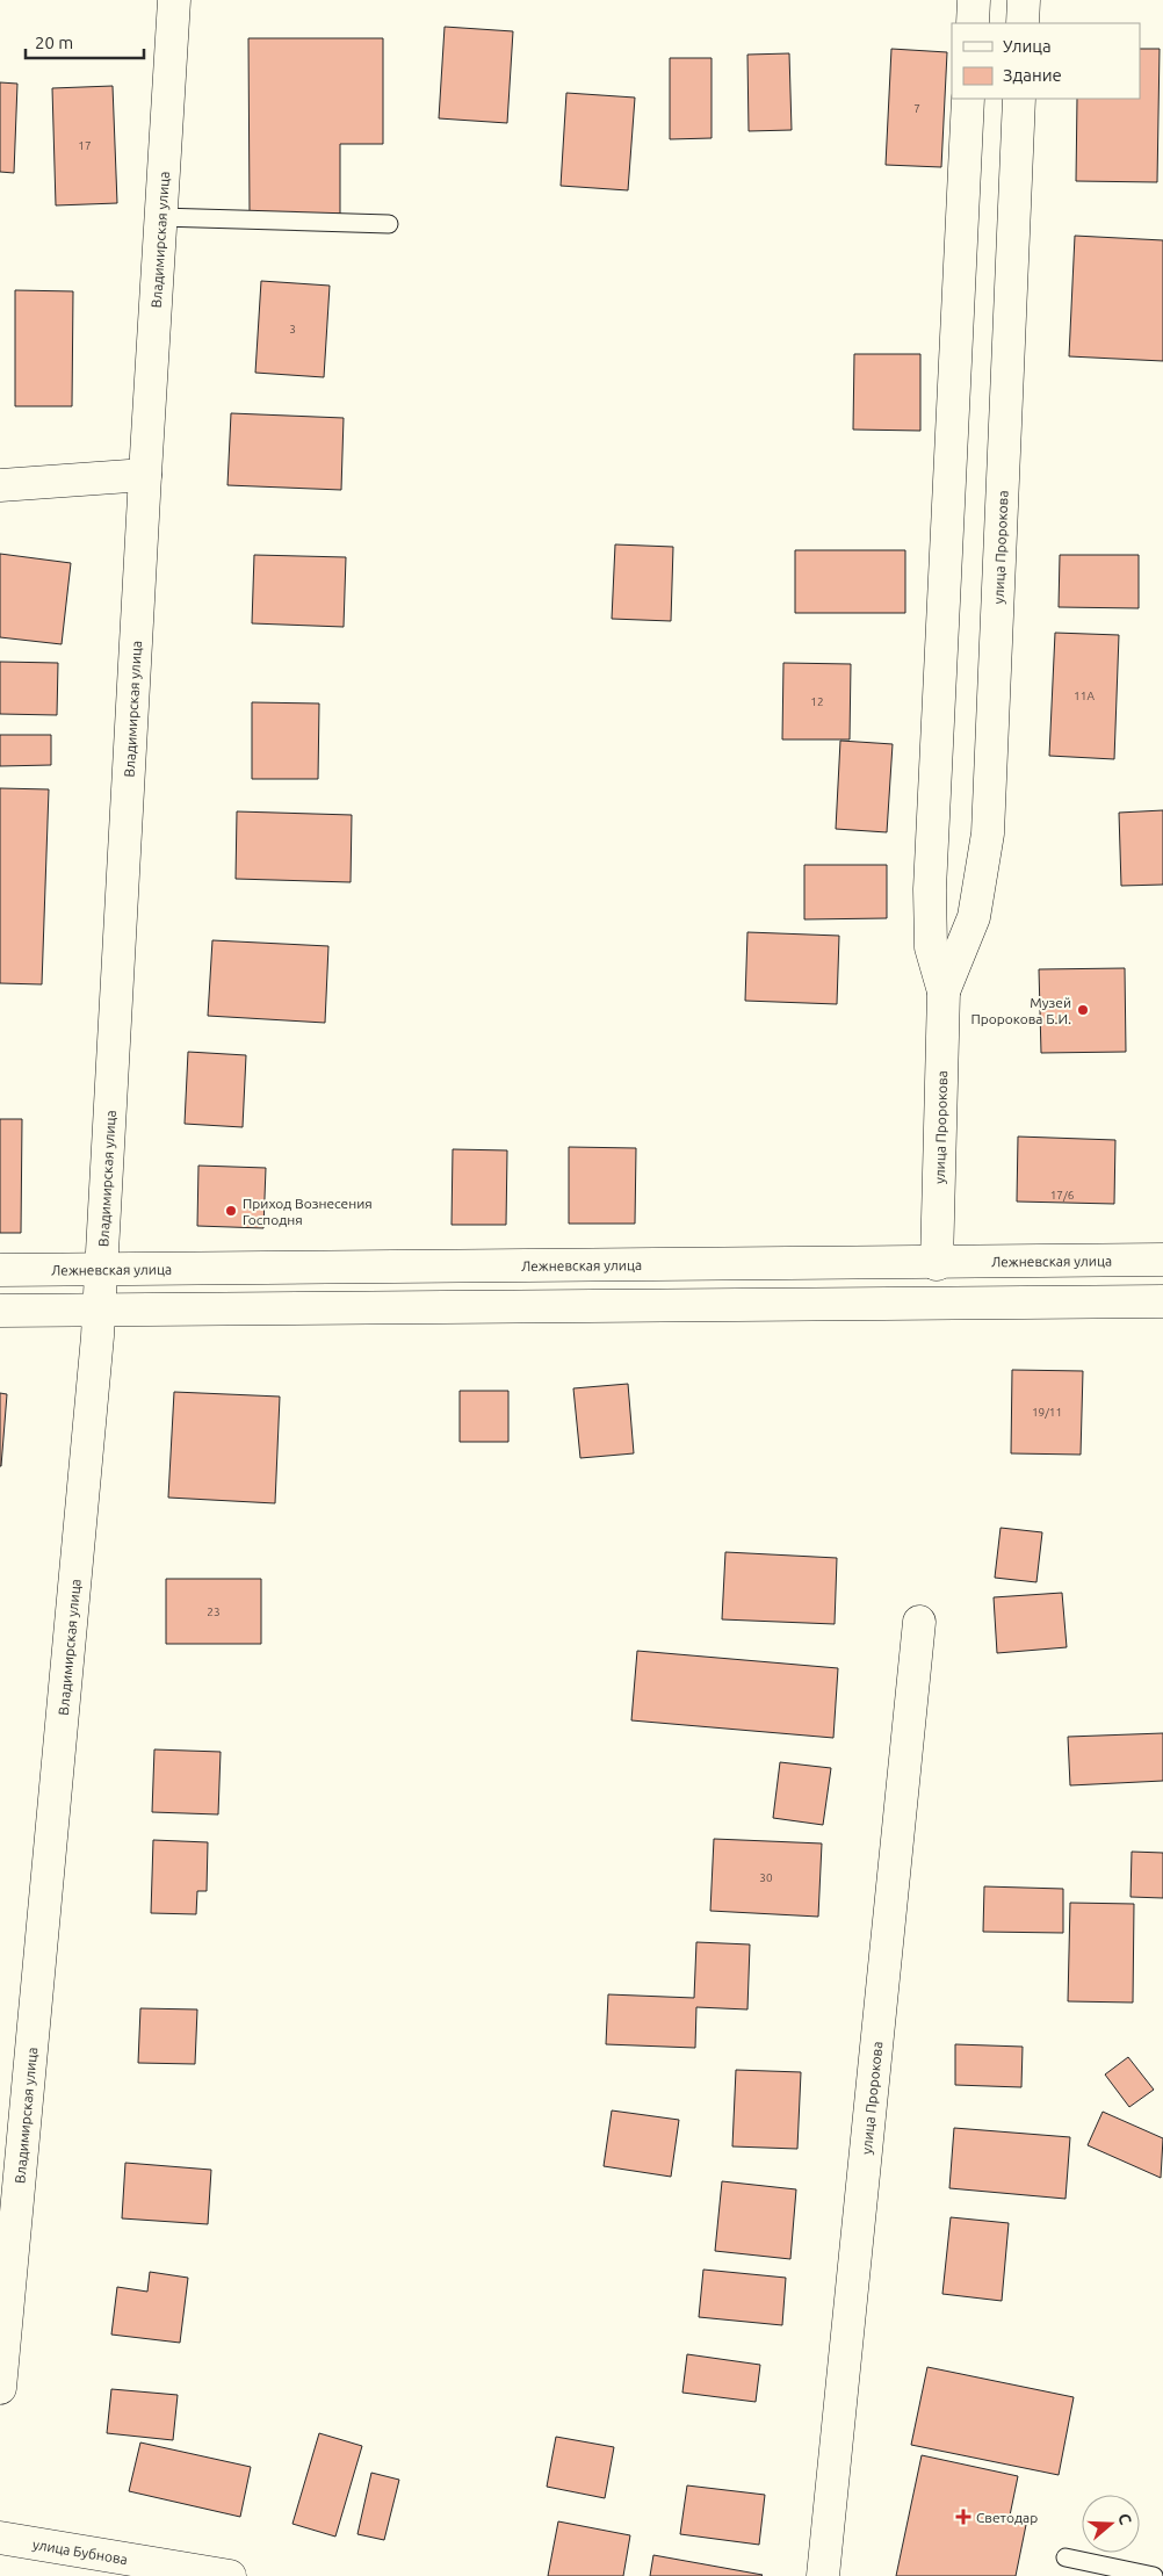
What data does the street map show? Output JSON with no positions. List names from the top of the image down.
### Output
{
  "streets": {
    "main road": [
      "Владимирская улица",
      "улица Пророкова",
      "Лежневская улица",
      "улица Бубнова"
    ]
  },
  "crossings": [
    ["Владимирская улица", "Лежневская улица"],
    ["улица Пророкова", "Лежневская улица"]
  ],
  "places": {
    "other": ["Музей Пророкова Б.И.", "Приход Вознесения Господня"],
    "health": ["Светодар"]
  },
  "house_numbers": [
    "7",
    "17",
    "3",
    "11А",
    "12",
    "17/6",
    "19/11",
    "23",
    "30"
  ],
  "legend": ["Улица", "Здание"],
  "scale_bar": "20 m",
  "north": "right"
}
